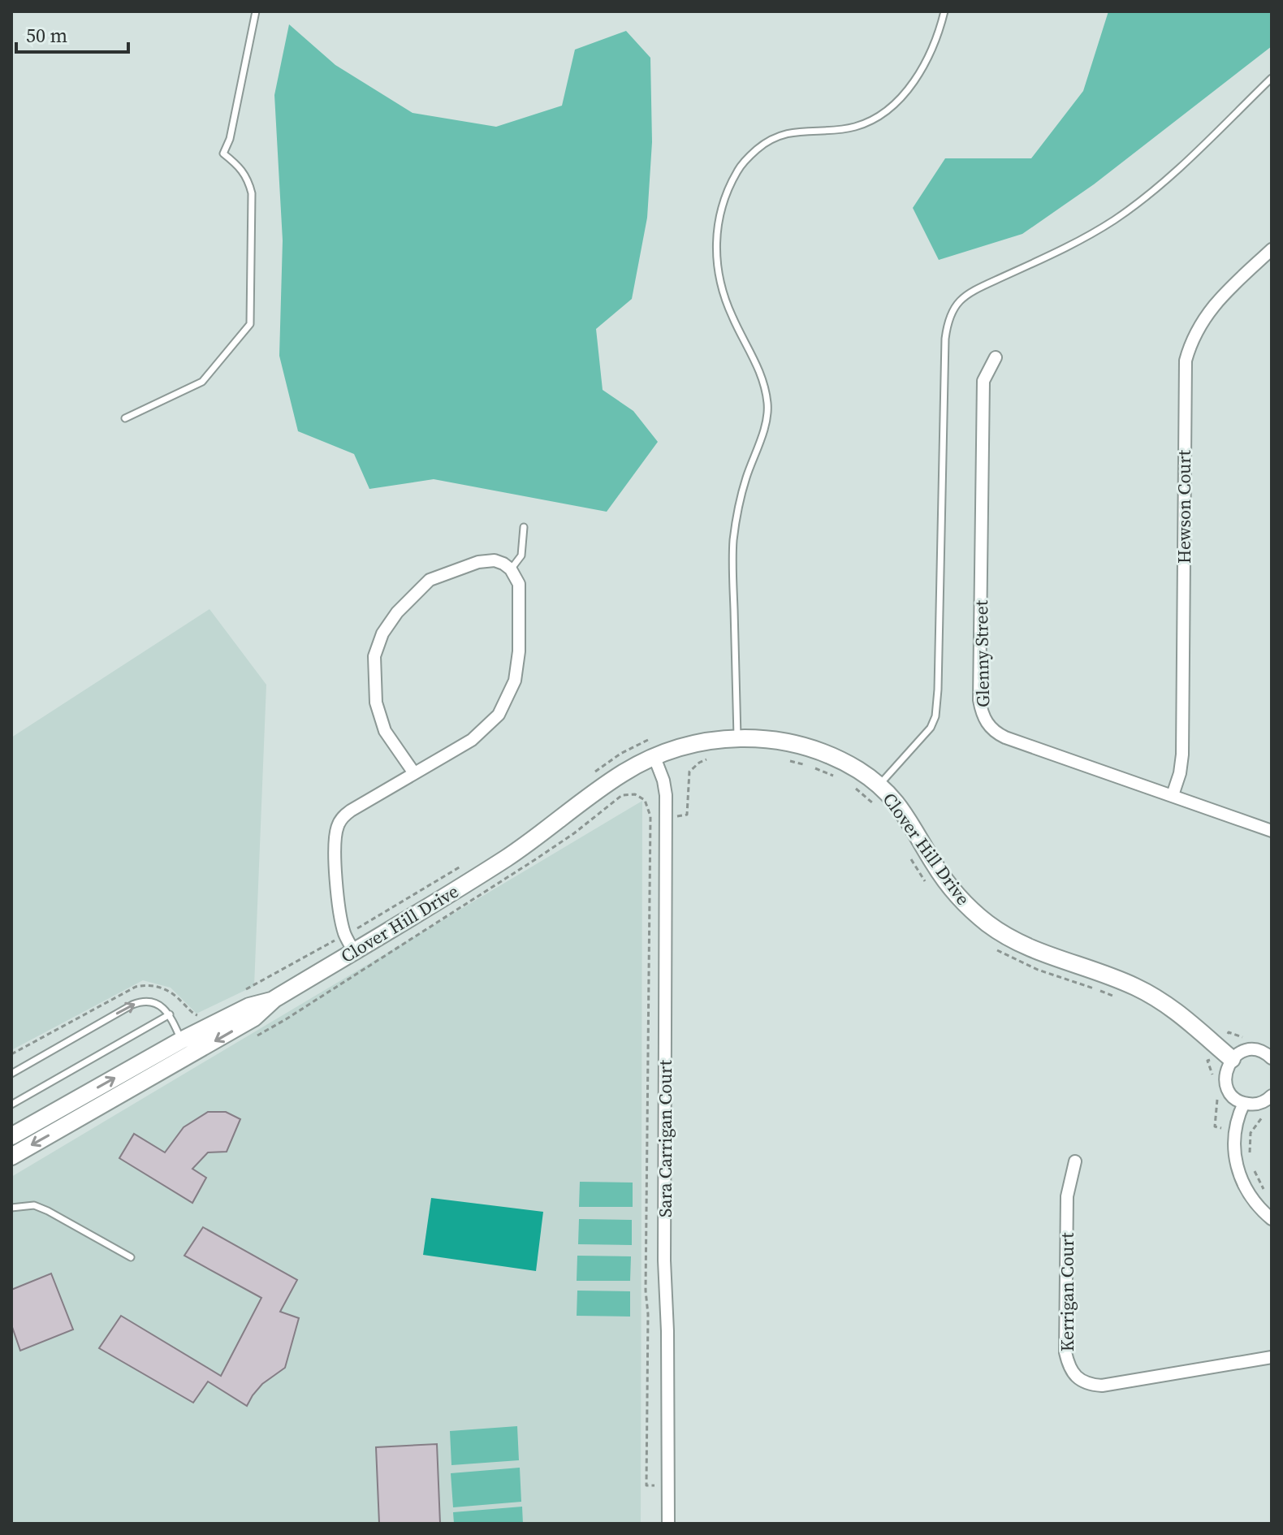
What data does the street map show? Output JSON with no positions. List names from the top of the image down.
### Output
{
  "streets": {
    "street": [
      "Hewson Court",
      "Glenny Street",
      "Clover Hill Drive",
      "Sara Carrigan Court",
      "Kerrigan Court"
    ]
  },
  "crossings": [
    ["Hewson Court", "Glenny Street"],
    ["Clover Hill Drive", "Sara Carrigan Court"]
  ],
  "scale_bar": "50 m"
}
